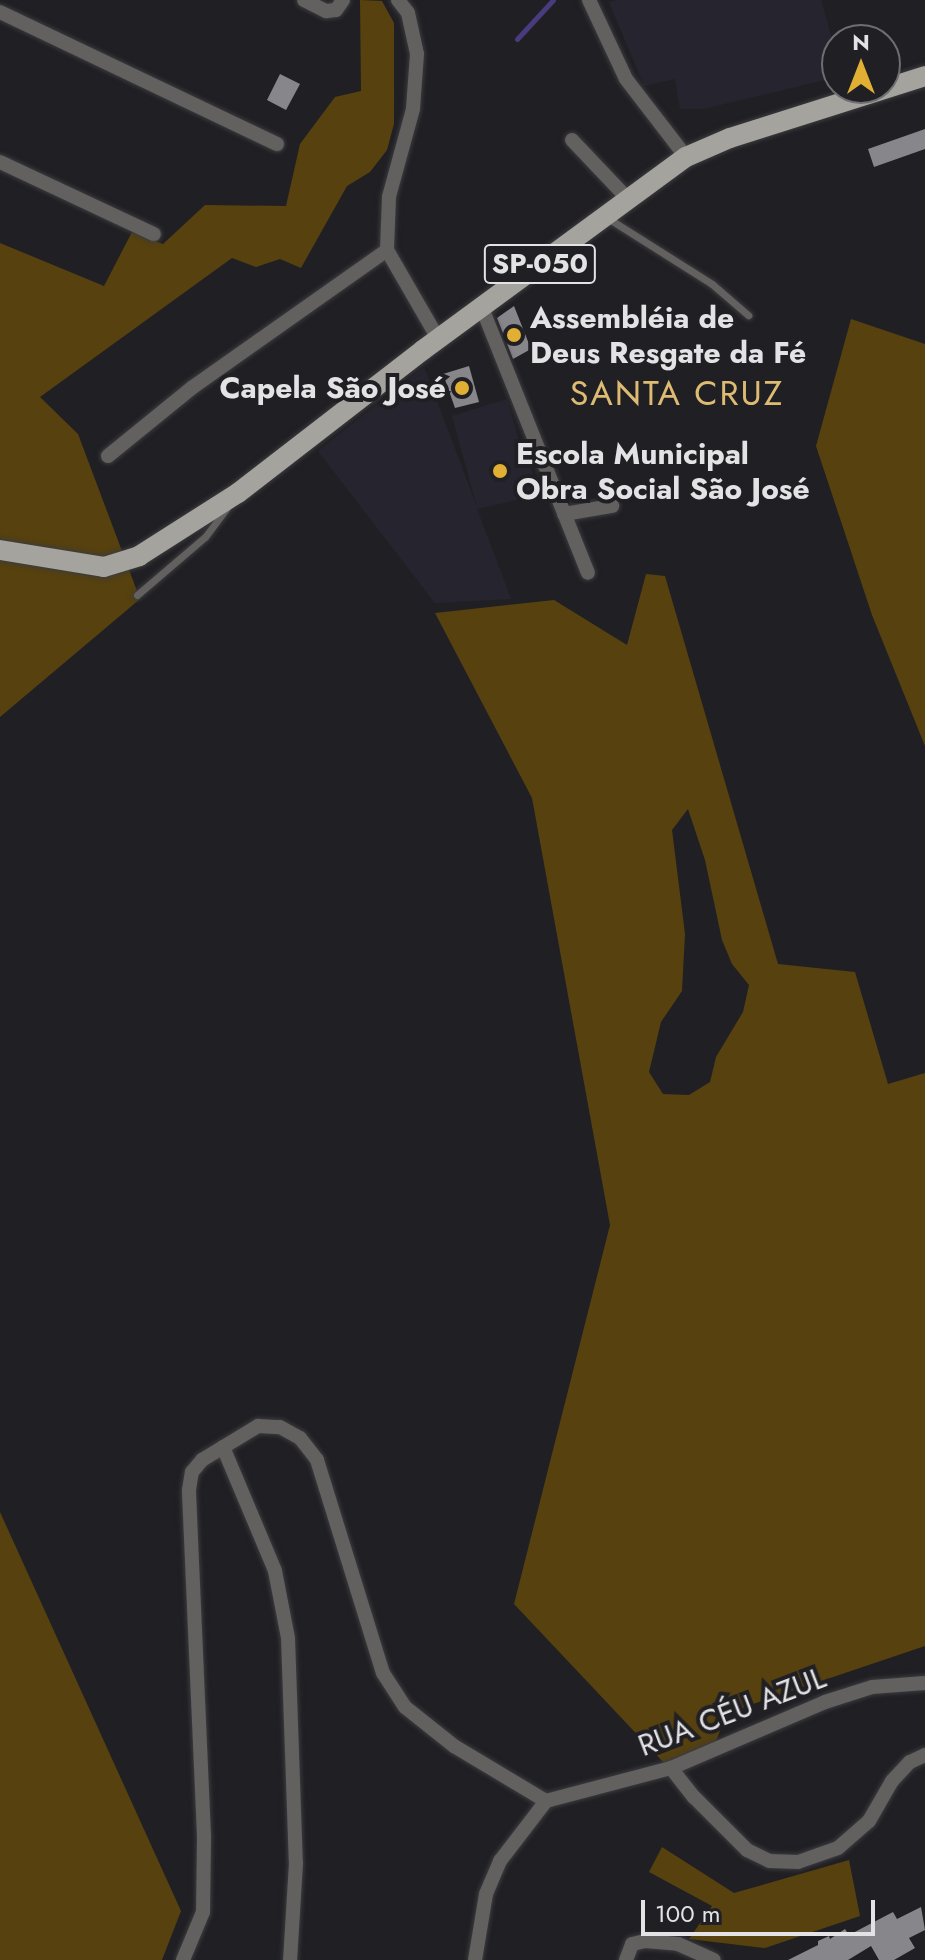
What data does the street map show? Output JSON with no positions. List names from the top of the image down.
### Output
{
  "streets": {
    "main road": ["SP-050"],
    "street": ["RUA CÉU AZUL"]
  },
  "districts": ["SANTA CRUZ"],
  "places": ["Assembléia de Deus Resgate da Fé", "Capela São José", "Escola Municipal Obra Social São José"],
  "scale_bar": "100 m",
  "north": "top"
}
